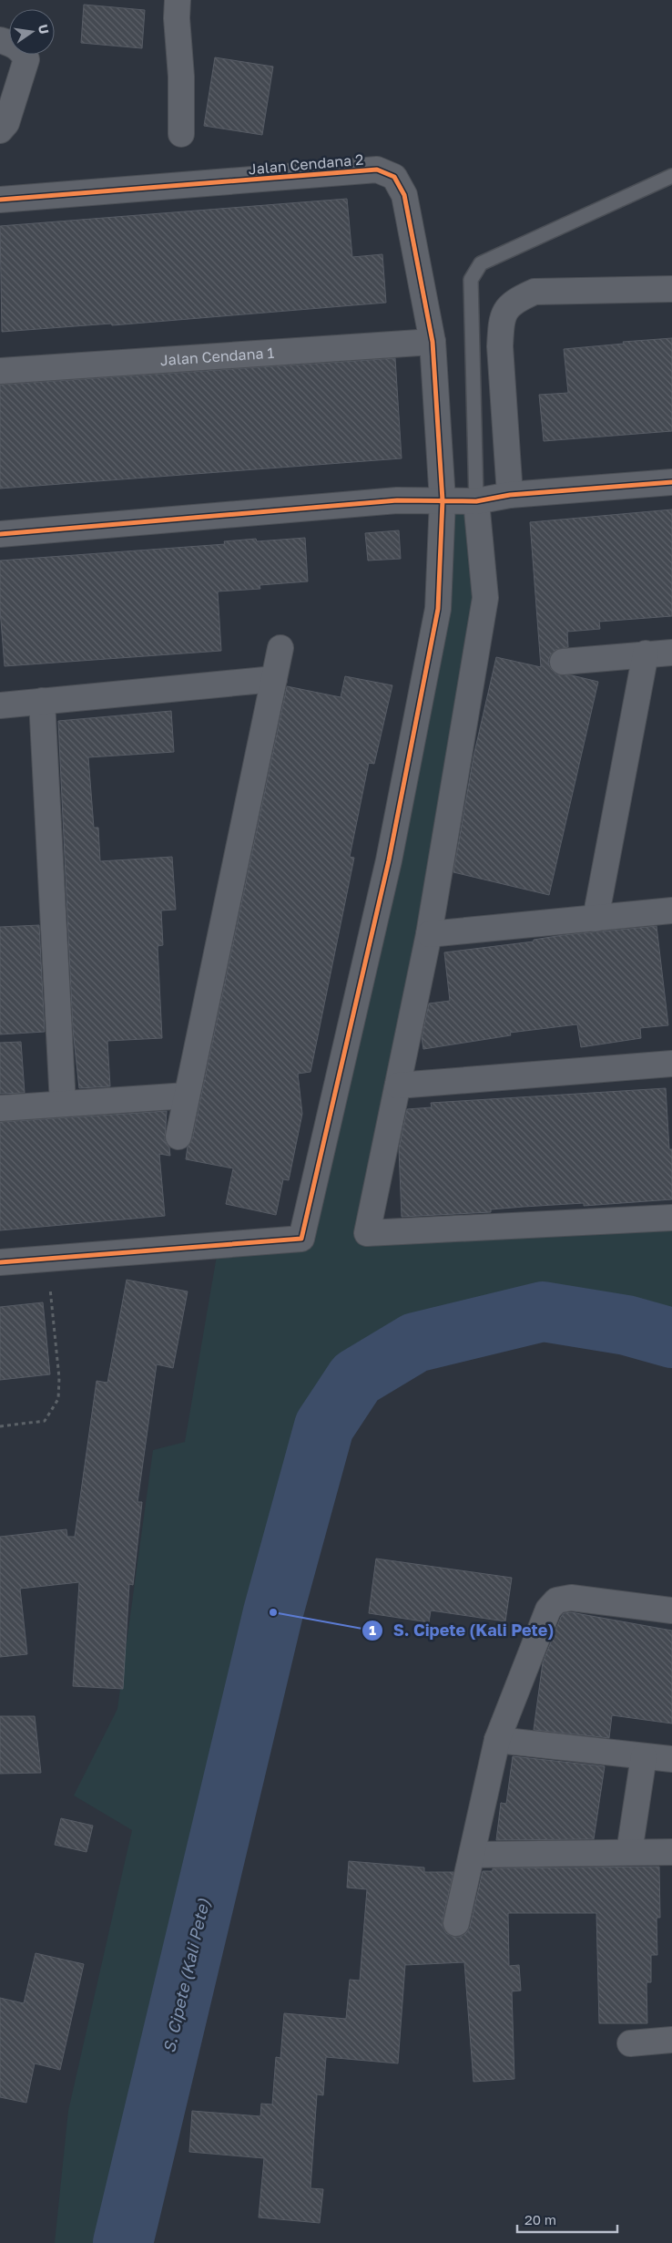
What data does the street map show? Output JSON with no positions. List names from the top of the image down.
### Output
{
  "streets": {
    "street": ["Jalan Cendana 2", "Jalan Cendana 1"]
  },
  "crossings": [
    ["Jalan Cendana 2", "Jalan Cendana 1"]
  ],
  "water": ["S. Cipete (Kali Pete)"],
  "places": ["S. Cipete (Kali Pete)"],
  "scale_bar": "20 m",
  "north": "right"
}
